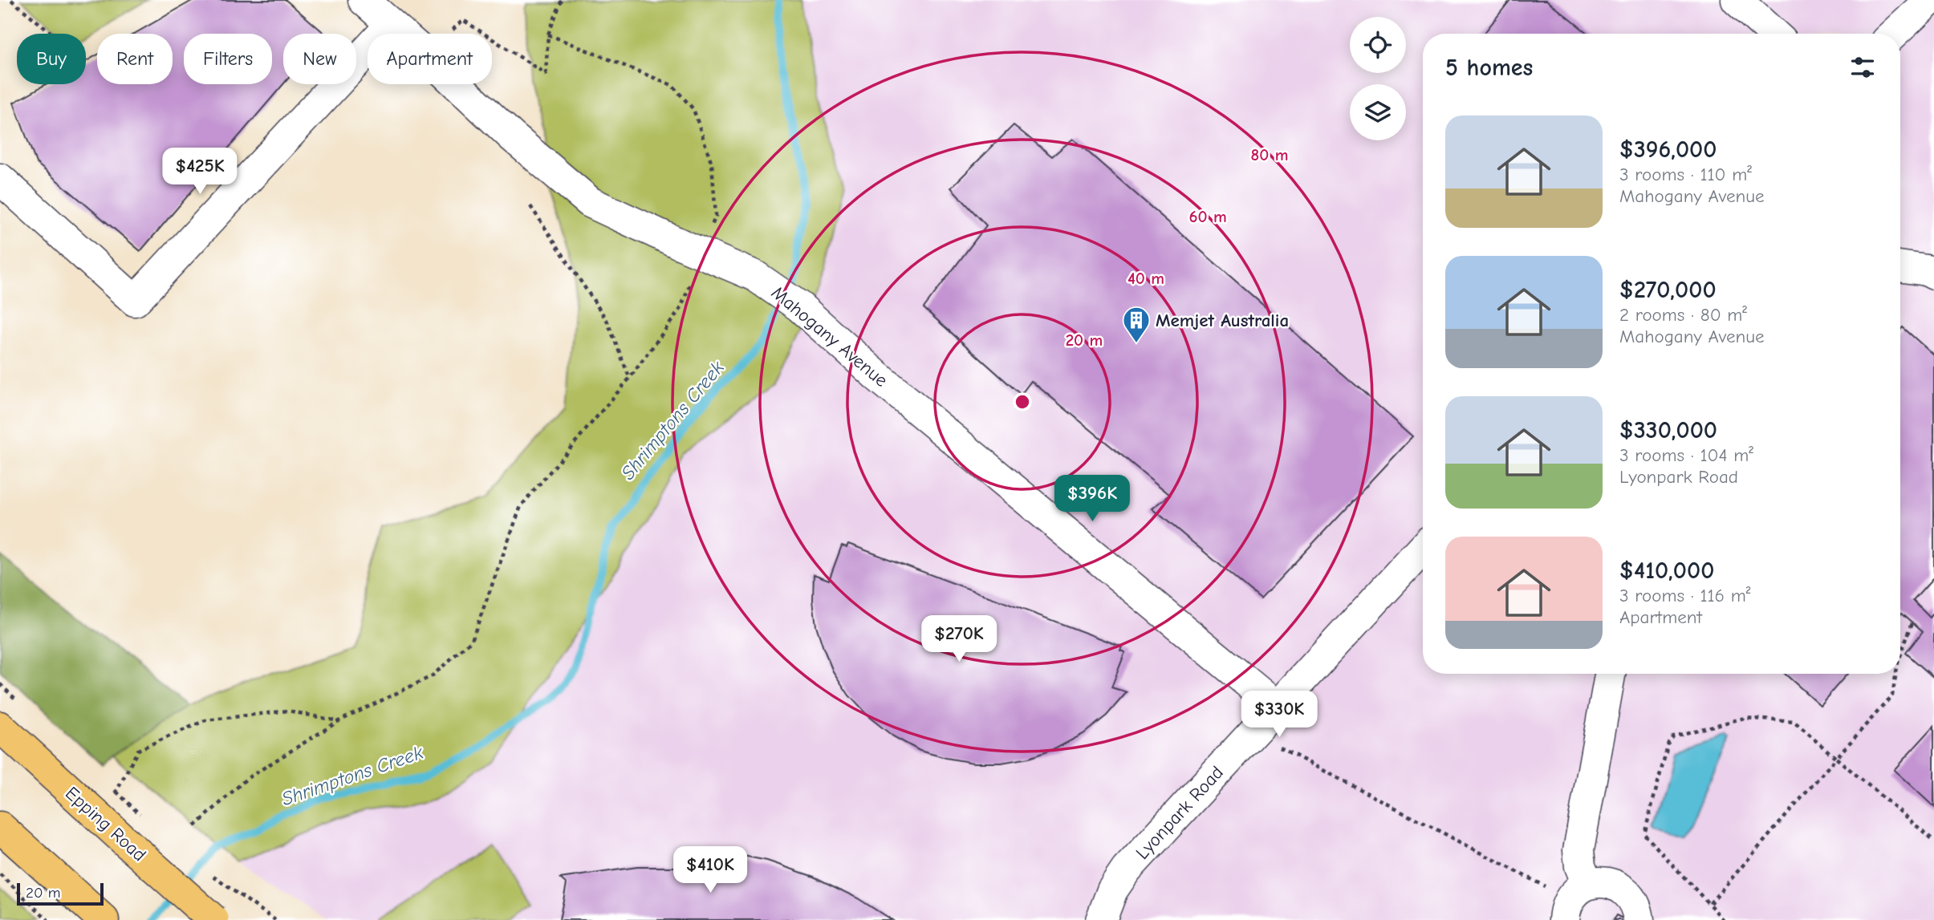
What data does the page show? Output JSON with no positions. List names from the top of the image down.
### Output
{
  "streets": {
    "main road": ["Epping Road"],
    "street": ["Mahogany Avenue", "Lyonpark Road"]
  },
  "crossings": [
    ["Mahogany Avenue", "Lyonpark Road"]
  ],
  "water": ["Shrimptons Creek"],
  "places": {
    "building": ["Memjet Australia"]
  },
  "scale_bar": "20 m",
  "page": {
    "chip": [
      "Buy",
      "Rent",
      "Filters",
      "New",
      "Apartment"
    ],
    "heading": "5 homes",
    "list": [
      {
        "name": "$396,000",
        "note": "3 rooms · 110 m² · Mahogany Avenue"
      },
      {
        "name": "$270,000",
        "note": "2 rooms · 80 m² · Mahogany Avenue"
      },
      {
        "name": "$330,000",
        "note": "3 rooms · 104 m² · Lyonpark Road"
      },
      {
        "name": "$410,000",
        "note": "3 rooms · 116 m² · Apartment"
      }
    ],
    "price": [
      "$425K",
      "$396K",
      "$270K",
      "$330K",
      "$410K"
    ],
    "scale": "20 m"
  },
  "rings": [
    "80 m",
    "60 m",
    "40 m",
    "20 m"
  ]
}
